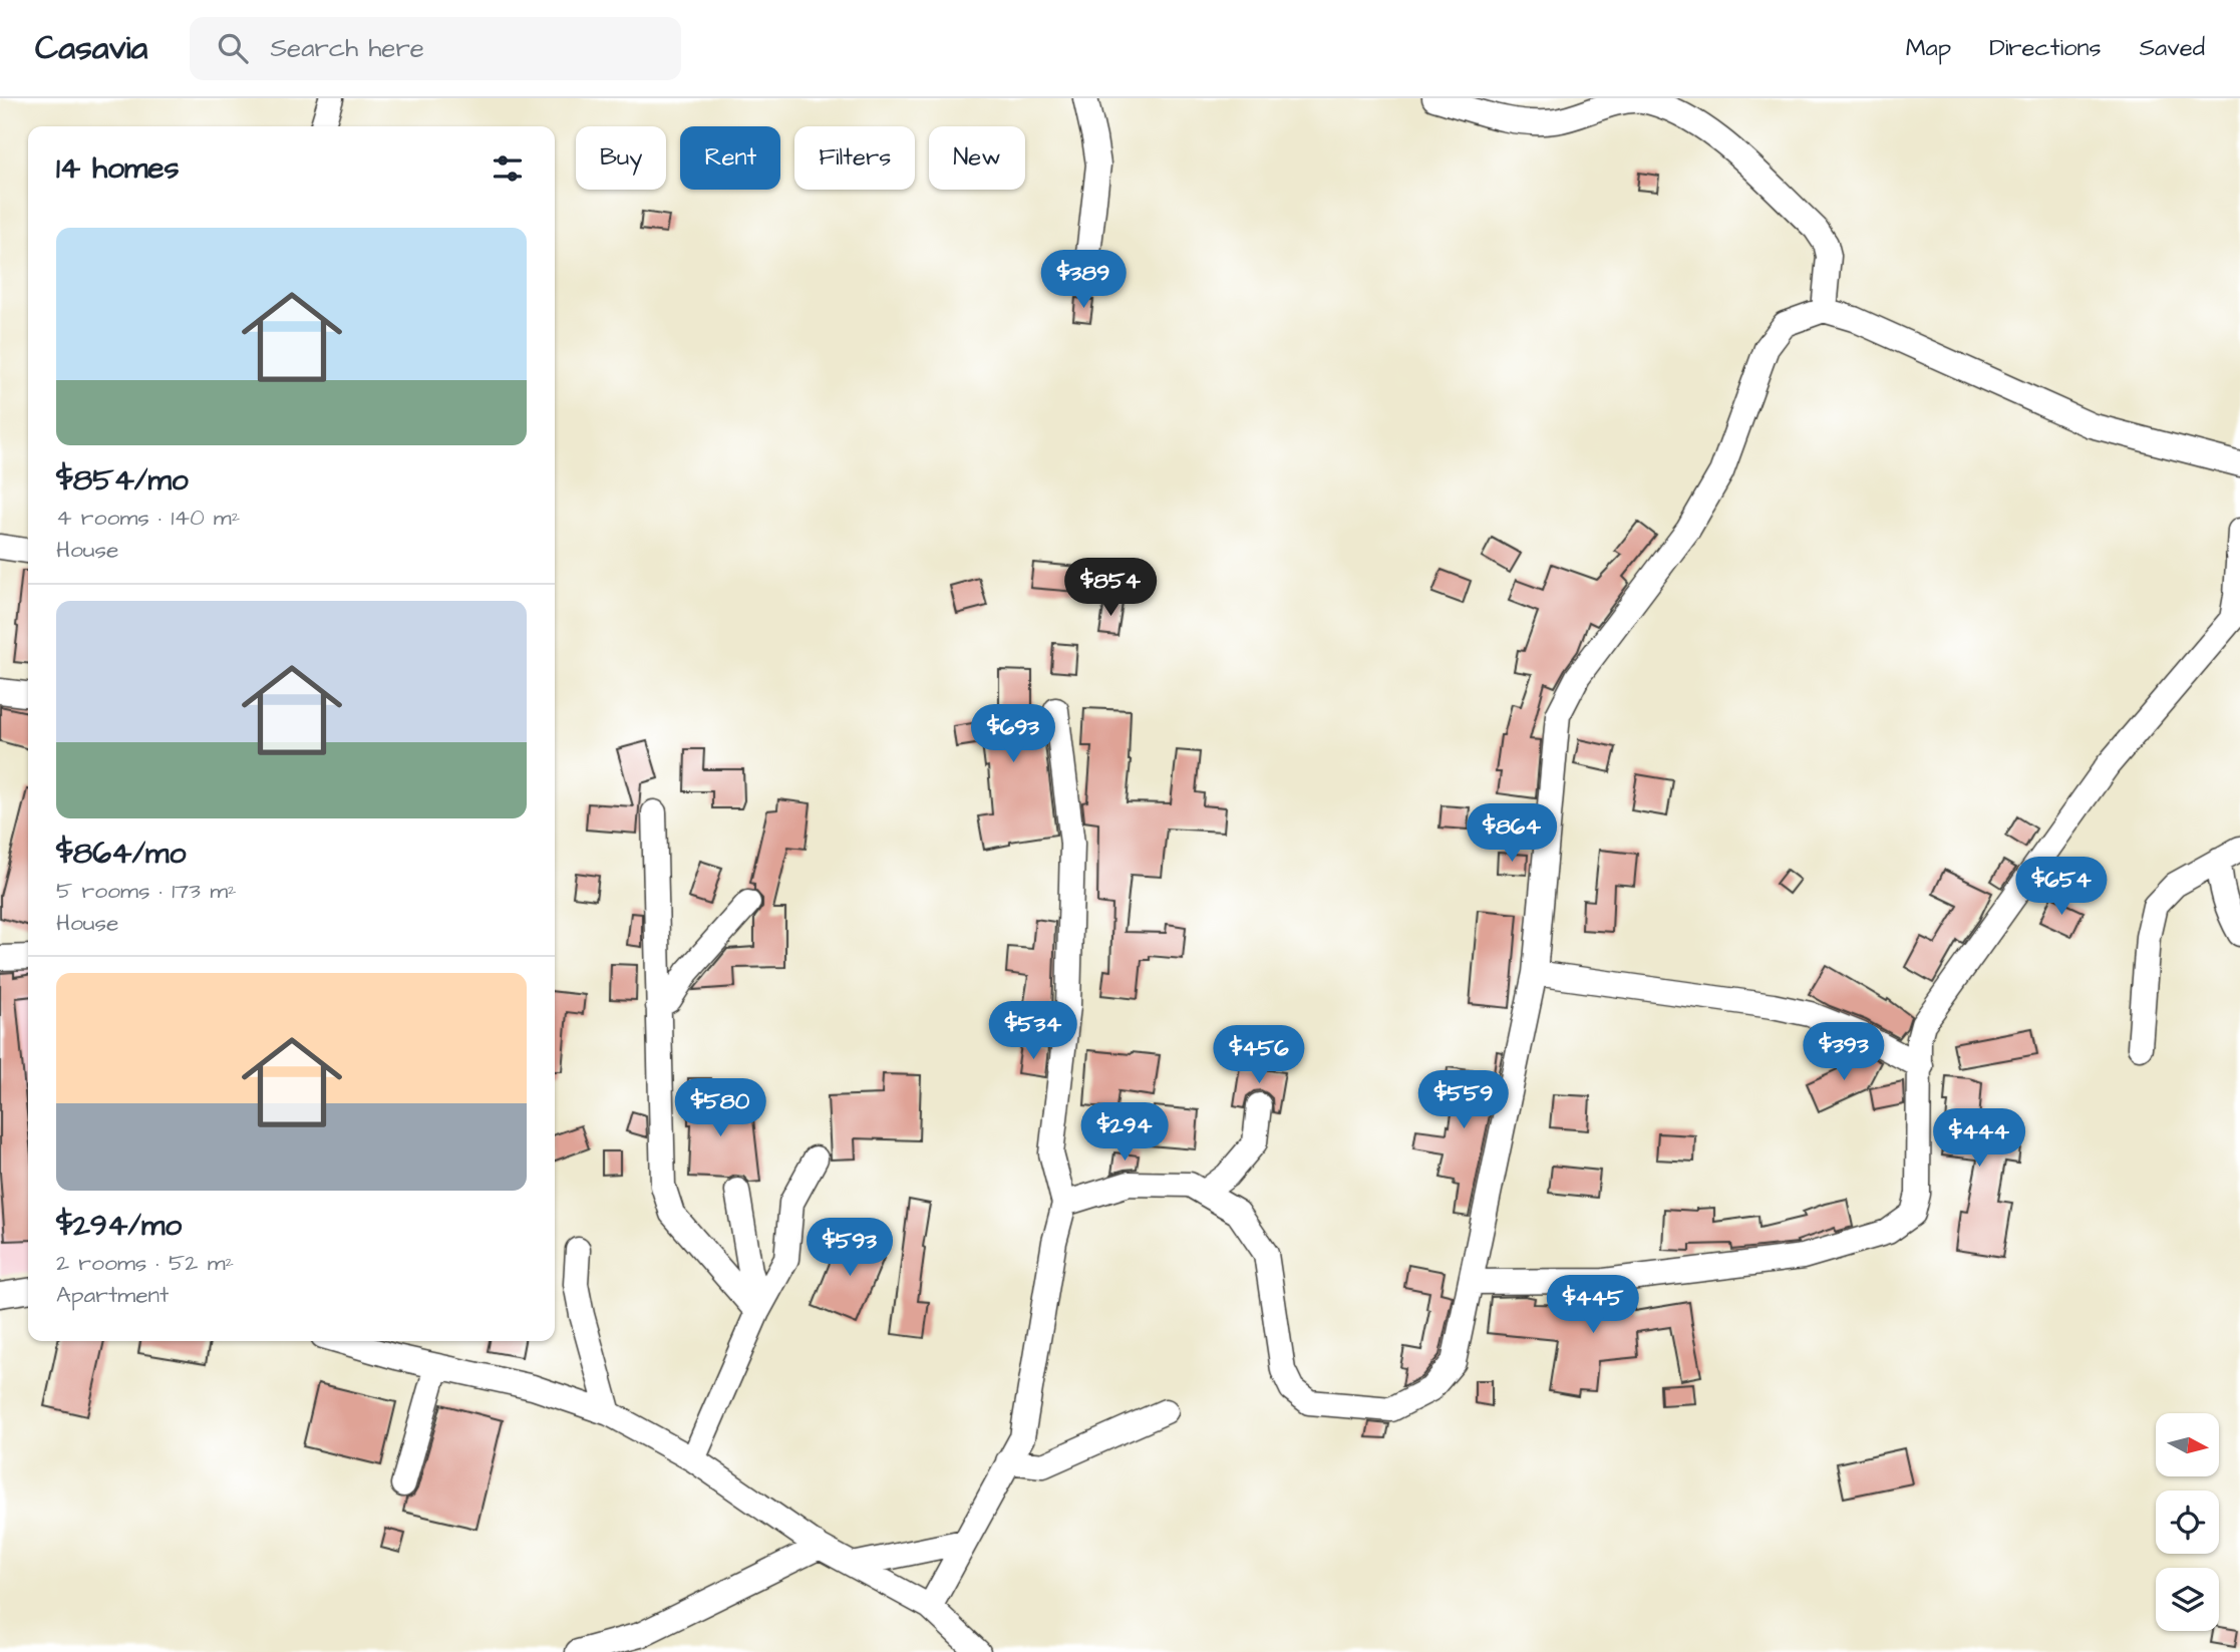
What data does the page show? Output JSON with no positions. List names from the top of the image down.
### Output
{
  "north": "right",
  "page": {
    "header": "Casavia",
    "search": "Search here",
    "nav": ["Map", "Directions", "Saved"],
    "chip": [
      "Buy",
      "Rent",
      "Filters",
      "New"
    ],
    "heading": "14 homes",
    "list": [
      {
        "name": "$854/mo",
        "note": "4 rooms · 140 m² · House"
      },
      {
        "name": "$864/mo",
        "note": "5 rooms · 173 m² · House"
      },
      {
        "name": "$294/mo",
        "note": "2 rooms · 52 m² · Apartment"
      }
    ],
    "price": [
      "$389",
      "$854",
      "$693",
      "$864",
      "$654",
      "$534",
      "$393",
      "$456",
      "$559",
      "$580",
      "$294",
      "$444",
      "$593",
      "$445"
    ]
  }
}
